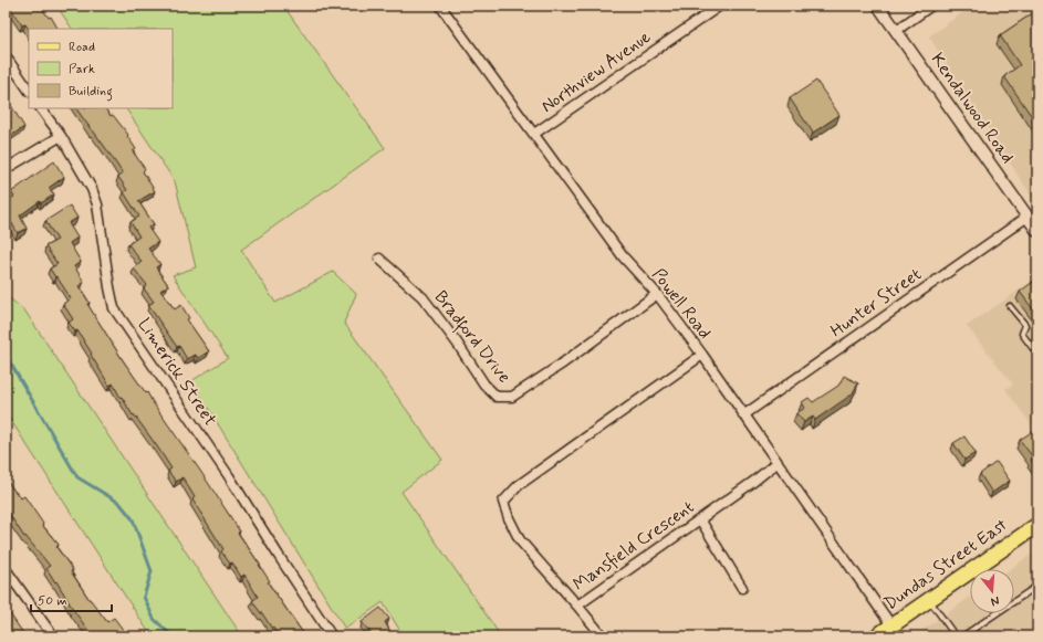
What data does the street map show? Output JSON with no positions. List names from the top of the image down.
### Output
{
  "streets": {
    "main road": ["Dundas Street East"],
    "street": [
      "Northview Avenue",
      "Kendalwood Road",
      "Hunter Street",
      "Powell Road",
      "Bradford Drive",
      "Limerick Street",
      "Mansfield Crescent"
    ]
  },
  "crossings": [
    ["Northview Avenue", "Powell Road"],
    ["Kendalwood Road", "Hunter Street"],
    ["Hunter Street", "Powell Road"],
    ["Powell Road", "Bradford Drive"],
    ["Powell Road", "Mansfield Crescent"],
    ["Powell Road", "Dundas Street East"]
  ],
  "legend": ["Road", "Park", "Building"],
  "scale_bar": "50 m",
  "north": "bottom"
}
